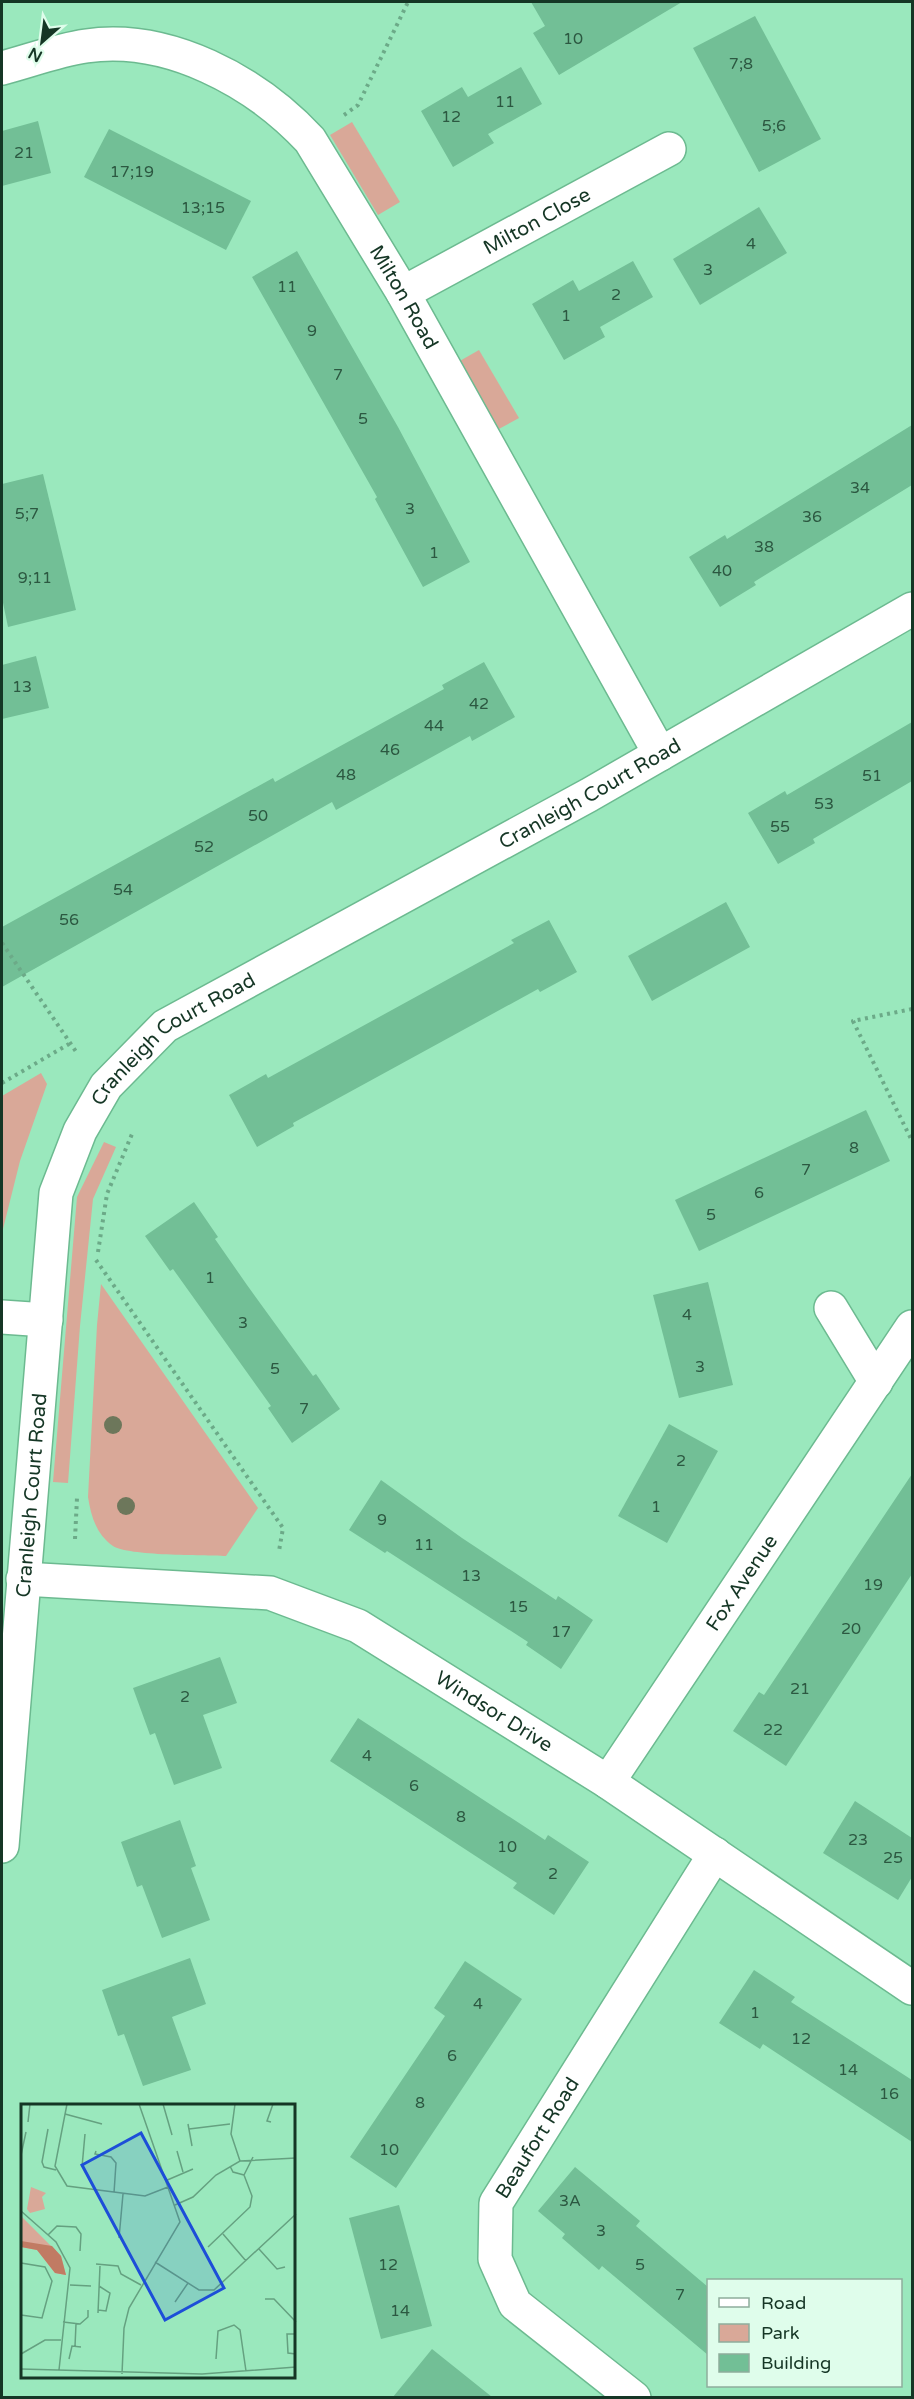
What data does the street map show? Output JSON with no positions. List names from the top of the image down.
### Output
{
  "streets": {
    "street": [
      "Milton Close",
      "Milton Road",
      "Cranleigh Court Road",
      "Fox Avenue",
      "Windsor Drive",
      "Beaufort Road"
    ]
  },
  "crossings": [
    ["Milton Close", "Milton Road"],
    ["Milton Road", "Cranleigh Court Road"],
    ["Cranleigh Court Road", "Windsor Drive"],
    ["Fox Avenue", "Windsor Drive"],
    ["Windsor Drive", "Beaufort Road"]
  ],
  "house_numbers": [
    "10",
    "7;8",
    "11",
    "12",
    "5;6",
    "21",
    "17;19",
    "13;15",
    "4",
    "3",
    "11",
    "2",
    "1",
    "9",
    "7",
    "5",
    "34",
    "3",
    "5;7",
    "36",
    "38",
    "1",
    "40",
    "9;11",
    "13",
    "42",
    "44",
    "46",
    "48",
    "51",
    "53",
    "50",
    "55",
    "52",
    "54",
    "56",
    "8",
    "7",
    "6",
    "5",
    "1",
    "4",
    "3",
    "3",
    "5",
    "7",
    "2",
    "1",
    "9",
    "11",
    "13",
    "19",
    "15",
    "20",
    "17",
    "21",
    "2",
    "22",
    "4",
    "6",
    "8",
    "23",
    "10",
    "25",
    "2",
    "4",
    "1",
    "12",
    "6",
    "14",
    "16",
    "8",
    "10",
    "3A",
    "3",
    "12",
    "5",
    "7",
    "14"
  ],
  "legend": ["Road", "Park", "Building"],
  "north": "bottom left"
}
